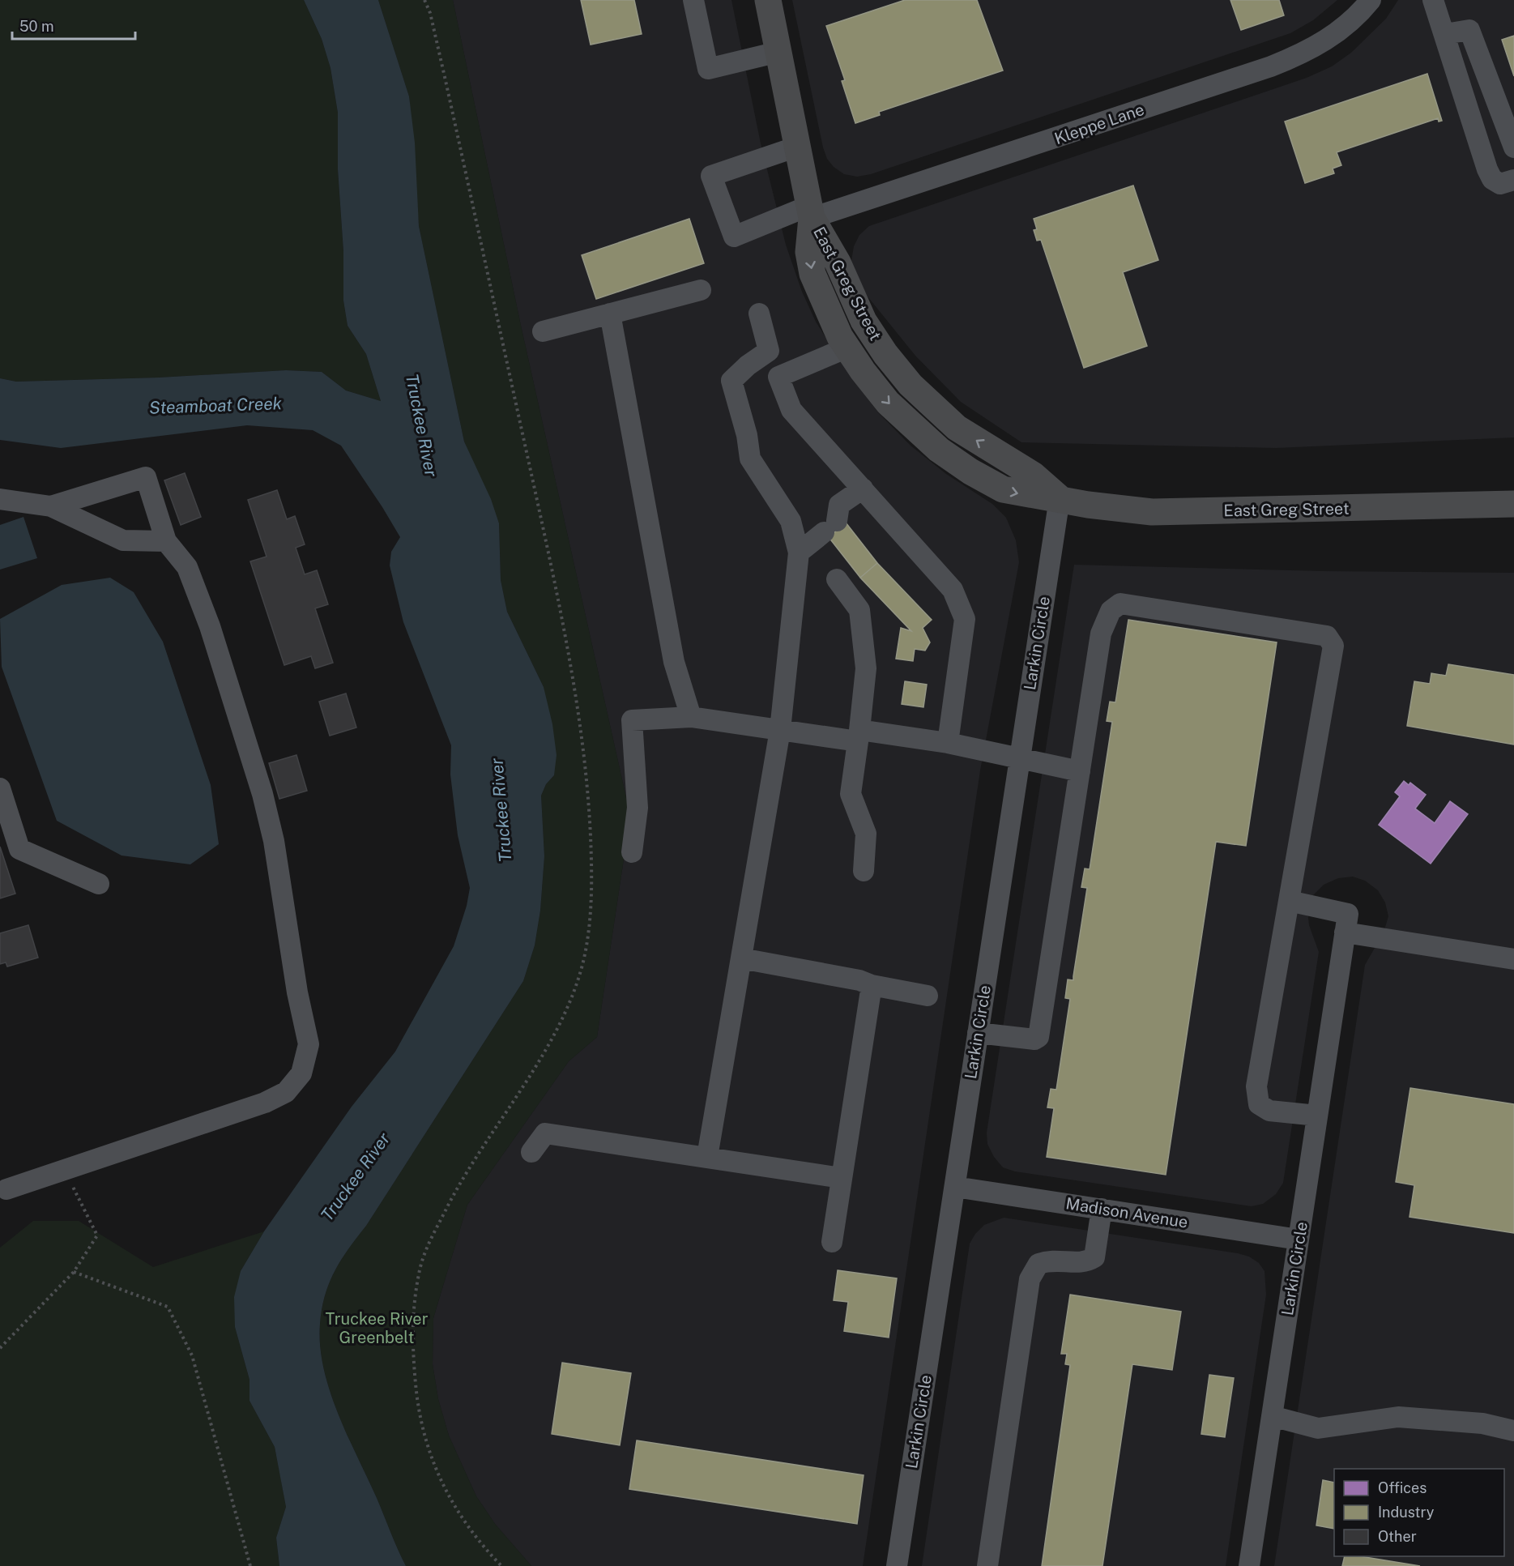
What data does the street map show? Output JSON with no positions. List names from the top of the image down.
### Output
{
  "streets": {
    "main road": ["East Greg Street"],
    "street": ["Kleppe Lane", "Larkin Circle", "Madison Avenue"]
  },
  "crossings": [
    ["Kleppe Lane", "East Greg Street"],
    ["East Greg Street", "Larkin Circle"],
    ["Larkin Circle", "Madison Avenue"]
  ],
  "water": ["Steamboat Creek", "Truckee River"],
  "parks": ["Truckee River Greenbelt"],
  "legend": ["Offices", "Industry", "Other"],
  "scale_bar": "50 m"
}
